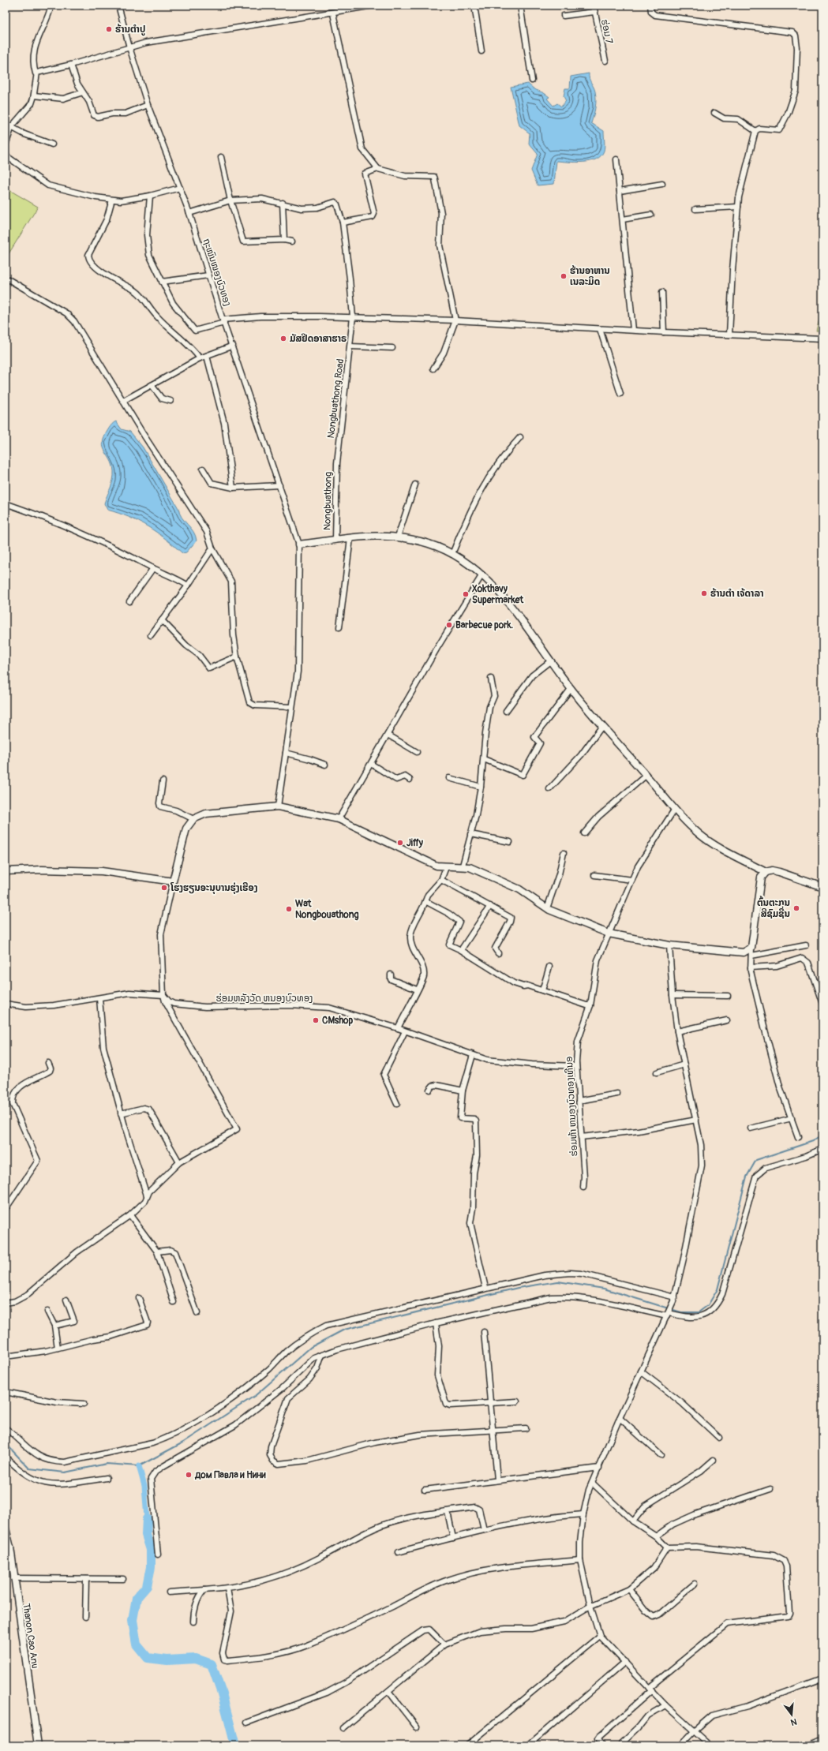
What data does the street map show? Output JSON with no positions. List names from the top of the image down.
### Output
{
  "streets": {
    "street": [
      "ຮ່ອມ 7",
      "ຖະໜົນໜອງບົວທອງ",
      "Nongbuathong Road",
      "Nongbuathong",
      "ຮ່ອມຫລັງວັດ ຫນອງບົວທອງ",
      "ຮ່ອມຫ້າ ຫນອງບົວທອງເຫືນອ",
      "Thanon Cao Anu"
    ]
  },
  "crossings": [
    ["Nongbuathong Road", "Nongbuathong"],
    ["ຮ່ອມຫລັງວັດ ຫນອງບົວທອງ", "ຮ່ອມຫ້າ ຫນອງບົວທອງເຫືນອ"]
  ],
  "places": [
    "ຮ້ານຕຳປູ",
    "ຮ້ານອາຫານ ເນລະມິດ",
    "ມັສຢິດອາສາຮາຣ",
    "ຮ້ານຕຳ ເຈ້ດາລາ",
    "Xokthavy Supermarket",
    "Barbecue pork.",
    "Jiffy",
    "ໂຮງຮຽນອະນຸບານຮຸ່ງເຮືອງ",
    "ຕົ້ນຕະກູນ ສີຊົມຊື່ນ",
    "Wat Nongbouathong",
    "CMshop",
    "дом Павла и Нини"
  ],
  "north": "bottom"
}
